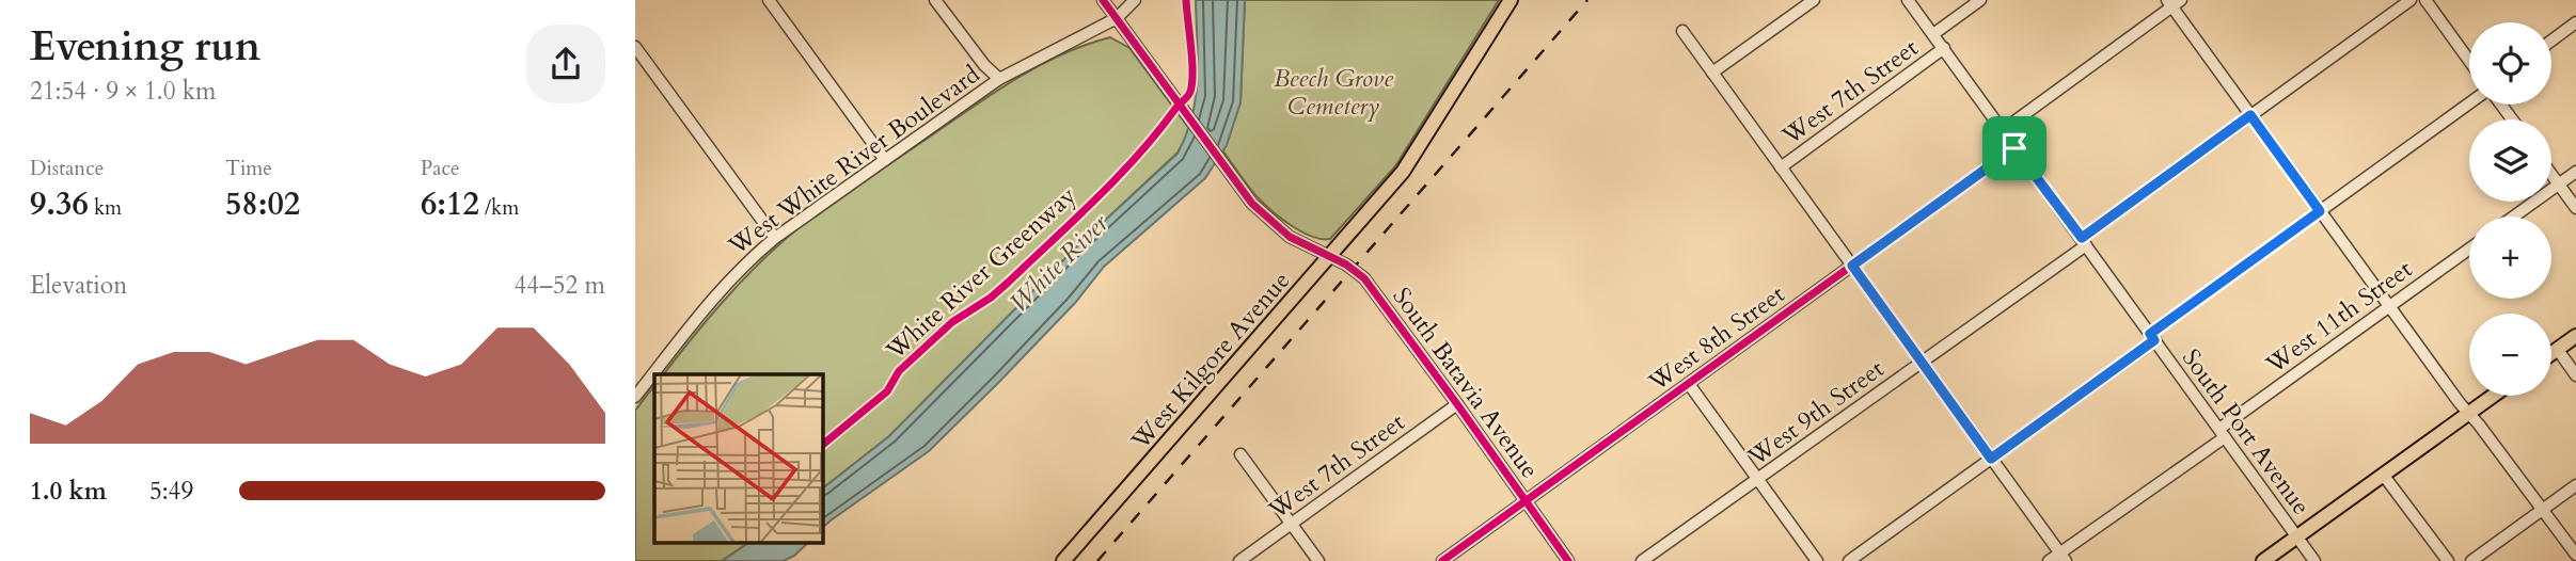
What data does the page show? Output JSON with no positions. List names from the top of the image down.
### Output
{
  "streets": {
    "main road": ["West Kilgore Avenue"],
    "street": [
      "West 7th Street",
      "West White River Boulevard",
      "West 11th Street",
      "West 8th Street",
      "South Batavia Avenue",
      "West 9th Street",
      "South Port Avenue"
    ],
    "cycle path": ["White River Greenway"]
  },
  "crossings": [
    ["West 7th Street", "South Batavia Avenue"],
    ["West 7th Street", "South Port Avenue"],
    ["West 11th Street", "South Port Avenue"],
    ["West 8th Street", "South Batavia Avenue"],
    ["West 8th Street", "South Port Avenue"],
    ["West Kilgore Avenue", "South Batavia Avenue"],
    ["West 9th Street", "South Port Avenue"]
  ],
  "water": ["White River"],
  "parks": ["Beech Grove Cemetery"],
  "page": {
    "heading": ["Evening run", "21:54 · 9 × 1.0 km"],
    "map_buttons": ["+", "−"],
    "stats": [
      ["Distance", "9.36 km"],
      ["Time", "58:02"],
      ["Pace", "6:12 /km"]
    ],
    "chart": ["Elevation", "44–52 m"],
    "list": [
      {
        "name": "1.0 km",
        "note": "5:49"
      }
    ]
  }
}
